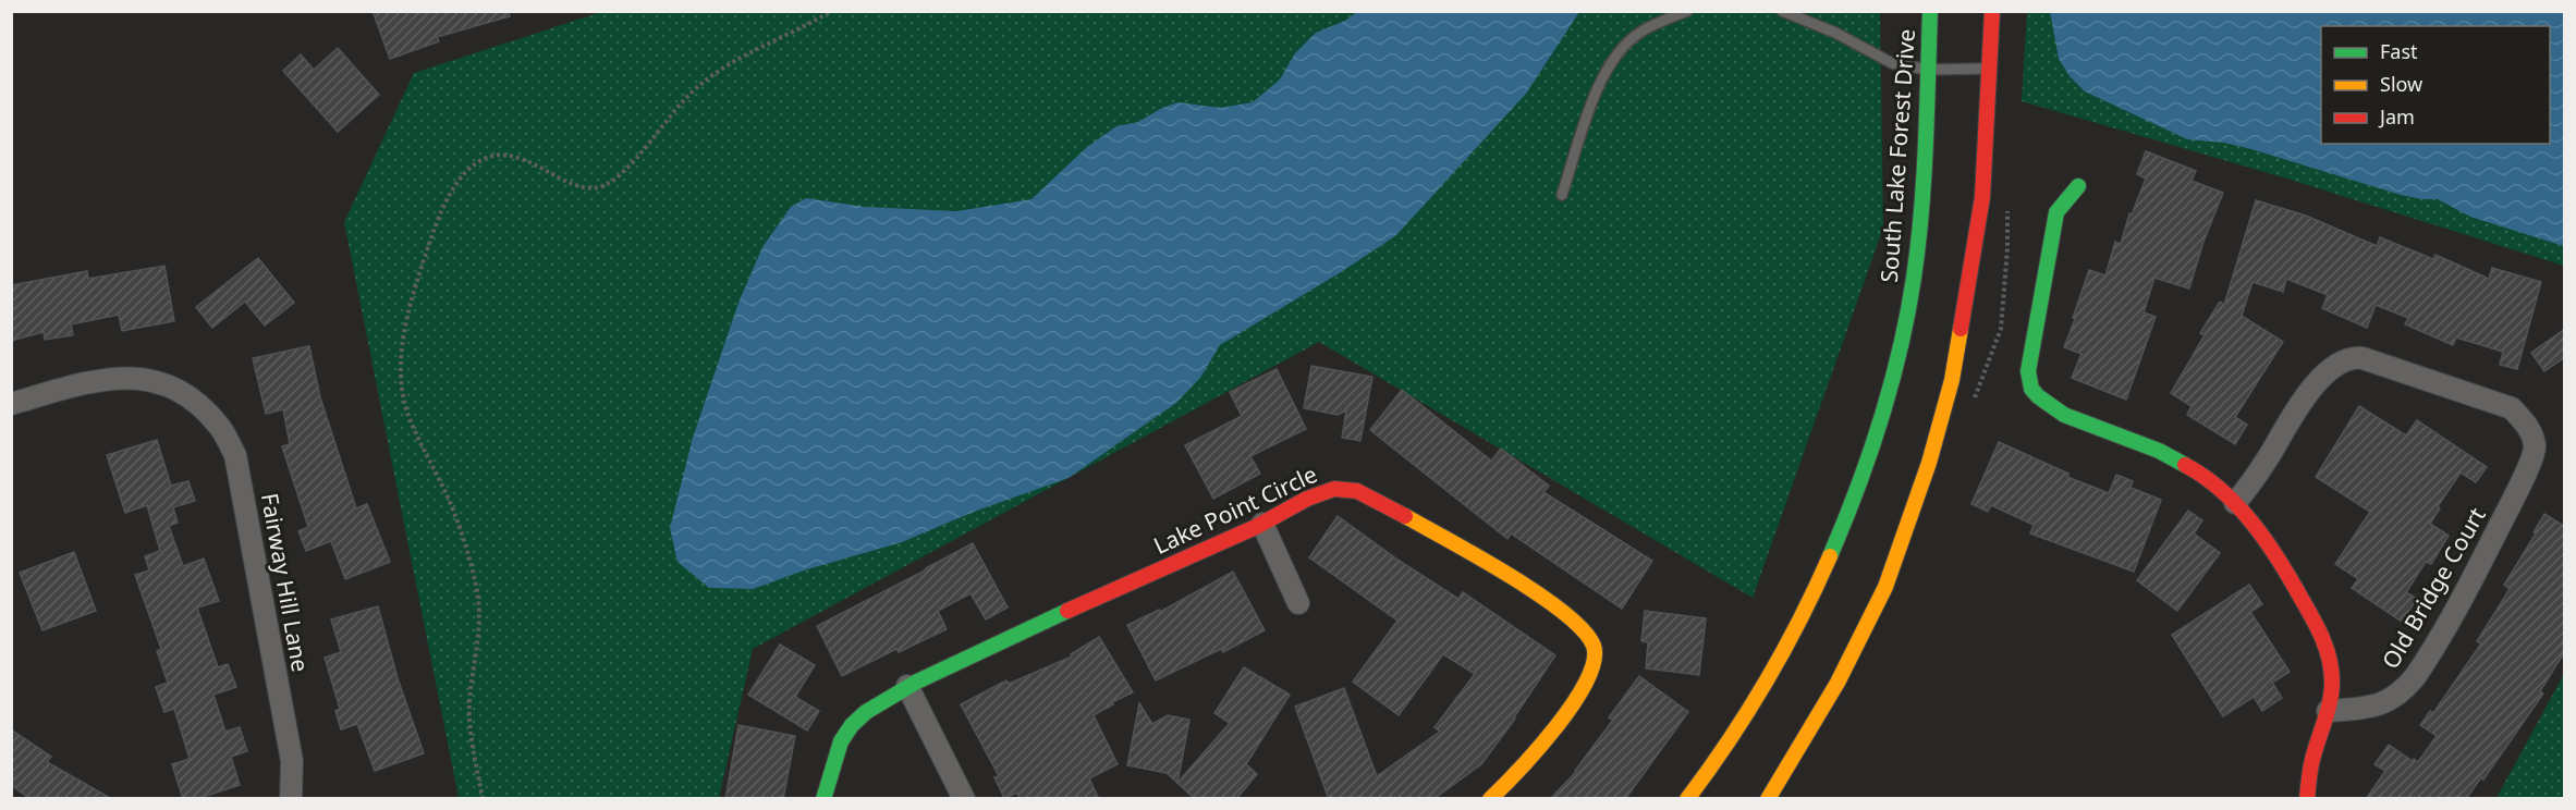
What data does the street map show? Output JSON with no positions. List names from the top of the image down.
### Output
{
  "streets": {
    "street": [
      "South Lake Forest Drive",
      "Lake Point Circle",
      "Fairway Hill Lane",
      "Old Bridge Court"
    ]
  },
  "legend": ["Fast", "Slow", "Jam"]
}
